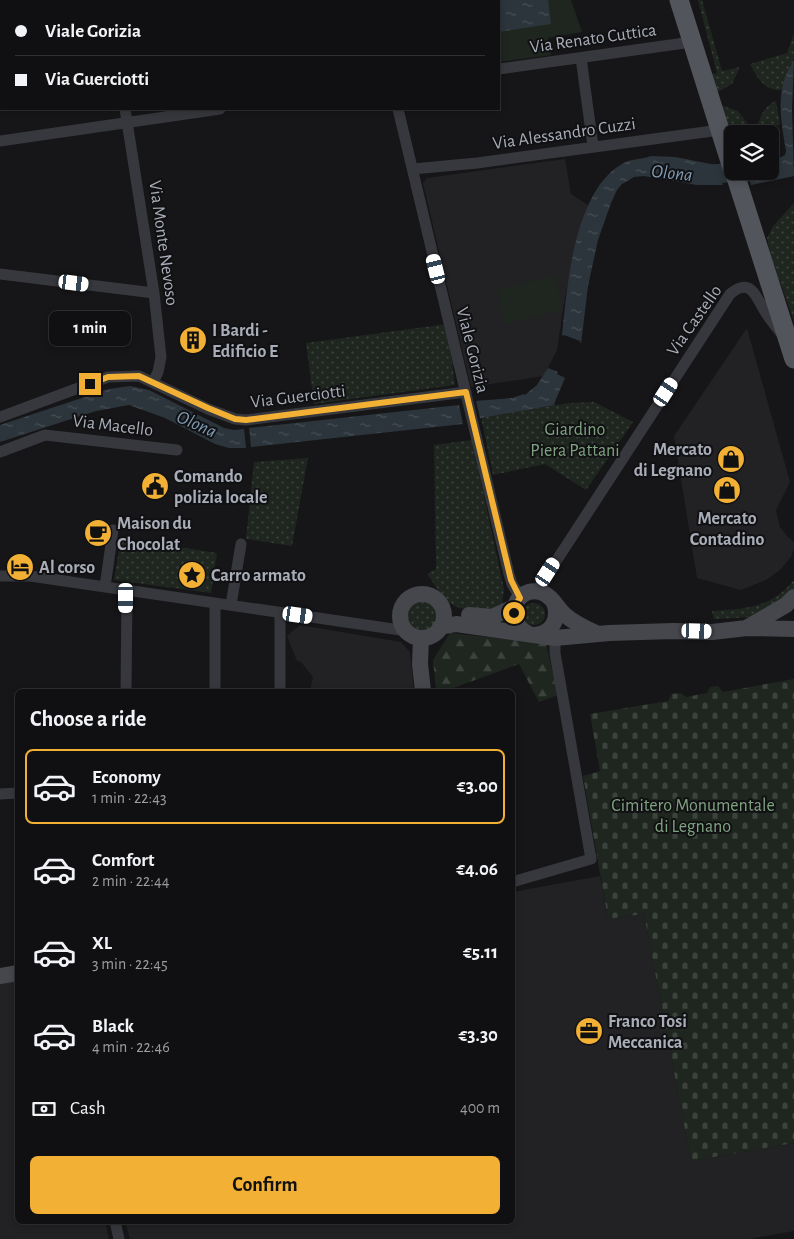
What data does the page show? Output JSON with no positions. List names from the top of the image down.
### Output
{
  "streets": {
    "street": [
      "Via Renato Cuttica",
      "Via Alessandro Cuzzi",
      "Via Monte Nevoso",
      "Via Castello",
      "Viale Gorizia",
      "Via Guerciotti",
      "Via Macello"
    ]
  },
  "crossings": [
    ["Via Alessandro Cuzzi", "Viale Gorizia"],
    ["Via Monte Nevoso", "Via Guerciotti"],
    ["Via Castello", "Viale Gorizia"],
    ["Viale Gorizia", "Via Guerciotti"]
  ],
  "water": ["Olona"],
  "parks": ["Giardino Piera Pattani", "Cimitero Monumentale di Legnano"],
  "places": {
    "building": ["I Bardi - Edificio E"],
    "shop": ["Mercato di Legnano", "Mercato Contadino"],
    "public building": ["Comando polizia locale"],
    "cafe": ["Maison du Chocolat"],
    "hotel": ["Al corso"],
    "place": ["Carro armato"],
    "office": ["Franco Tosi Meccanica"]
  },
  "page": {
    "banner": ["Viale Gorizia", "Via Guerciotti"],
    "bubble": "1 min",
    "heading": "Choose a ride",
    "list": [
      {
        "name": "Economy",
        "note": "1 min · 22:43",
        "value": "€3.00"
      },
      {
        "name": "Comfort",
        "note": "2 min · 22:44",
        "value": "€4.06"
      },
      {
        "name": "XL",
        "note": "3 min · 22:45",
        "value": "€5.11"
      },
      {
        "name": "Black",
        "note": "4 min · 22:46",
        "value": "€3.30"
      }
    ],
    "pay": ["Cash", "400 m"],
    "buttons": "Confirm"
  }
}
